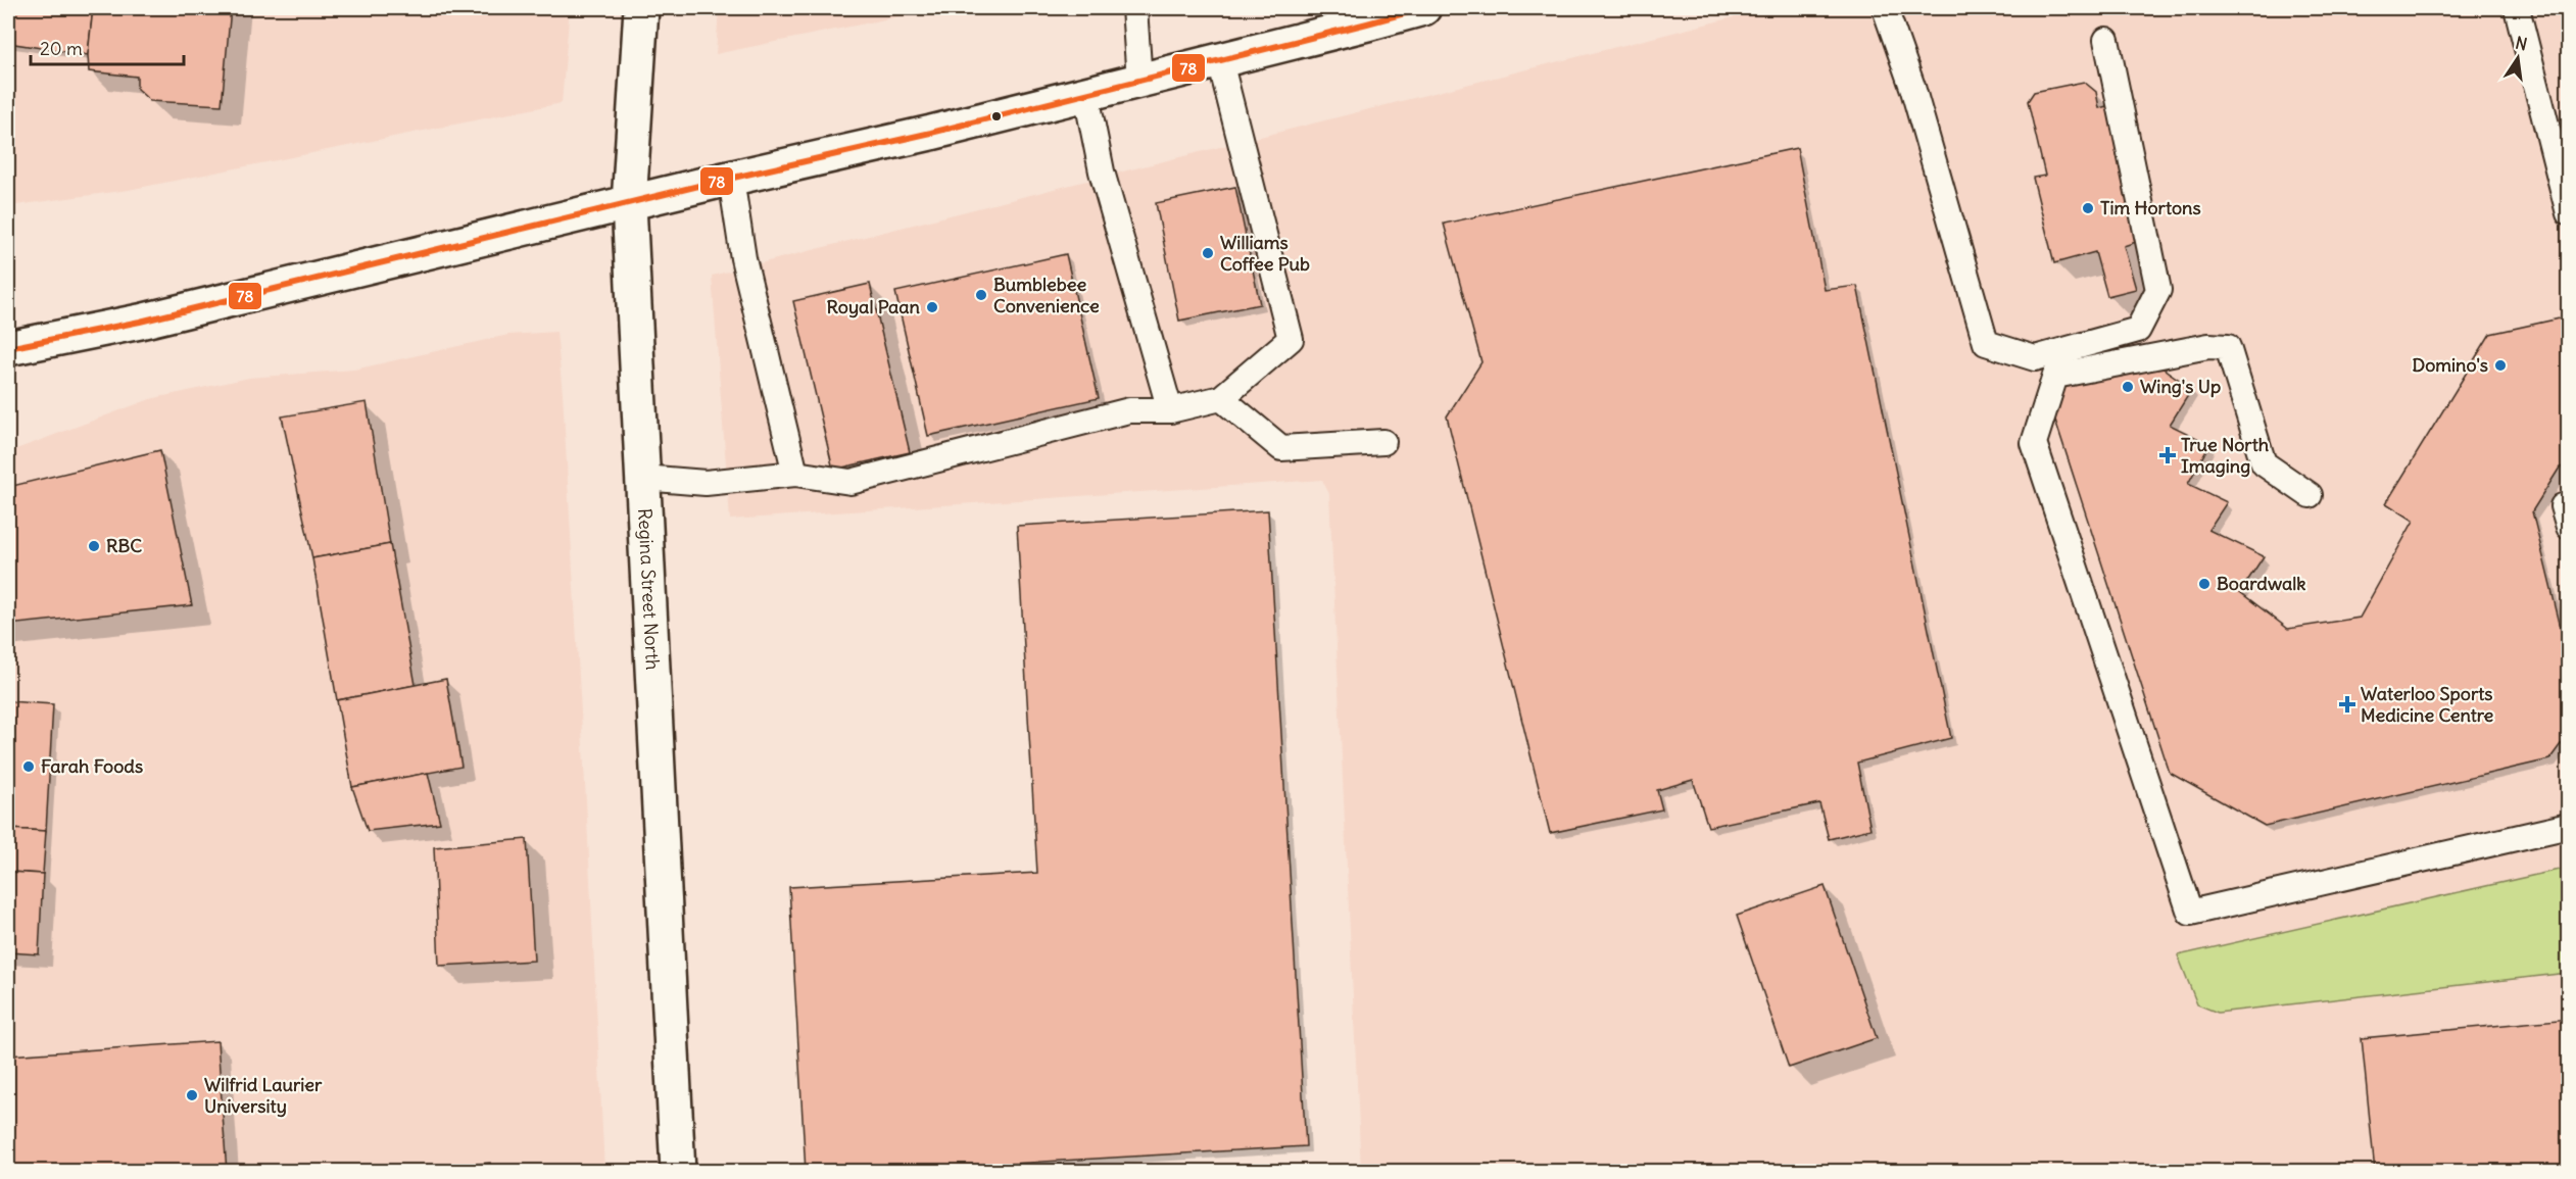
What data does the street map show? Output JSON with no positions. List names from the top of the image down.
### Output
{
  "streets": {
    "main road": ["Regina Street North"]
  },
  "places": {
    "other": [
      "Tim Hortons",
      "Williams Coffee Pub",
      "Bumblebee Convenience",
      "Royal Paan",
      "Domino's",
      "Wing's Up",
      "RBC",
      "Boardwalk",
      "Farah Foods",
      "Wilfrid Laurier University"
    ],
    "health": ["True North Imaging", "Waterloo Sports Medicine Centre"]
  },
  "lines": ["transit line 78"],
  "scale_bar": "20 m",
  "north": "top"
}
